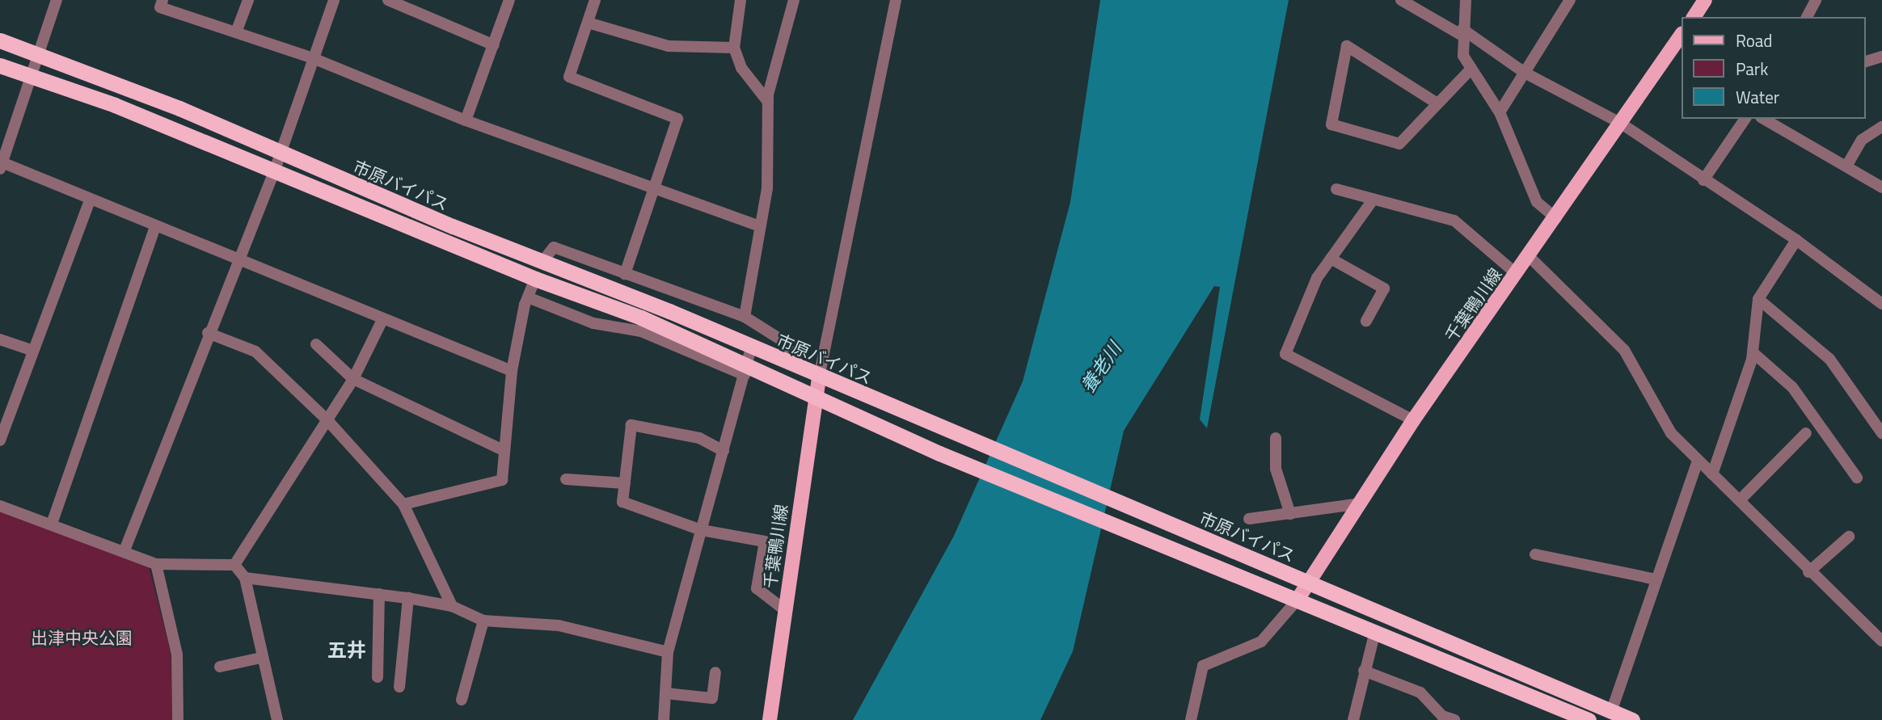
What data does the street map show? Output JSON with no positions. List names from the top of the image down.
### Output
{
  "streets": {
    "highway": ["市原バイパス"],
    "main road": ["千葉鴨川線"]
  },
  "crossings": [
    ["市原バイパス", "千葉鴨川線"]
  ],
  "districts": ["五井"],
  "water": ["養老川"],
  "parks": ["出津中央公園"],
  "legend": ["Road", "Park", "Water"]
}
